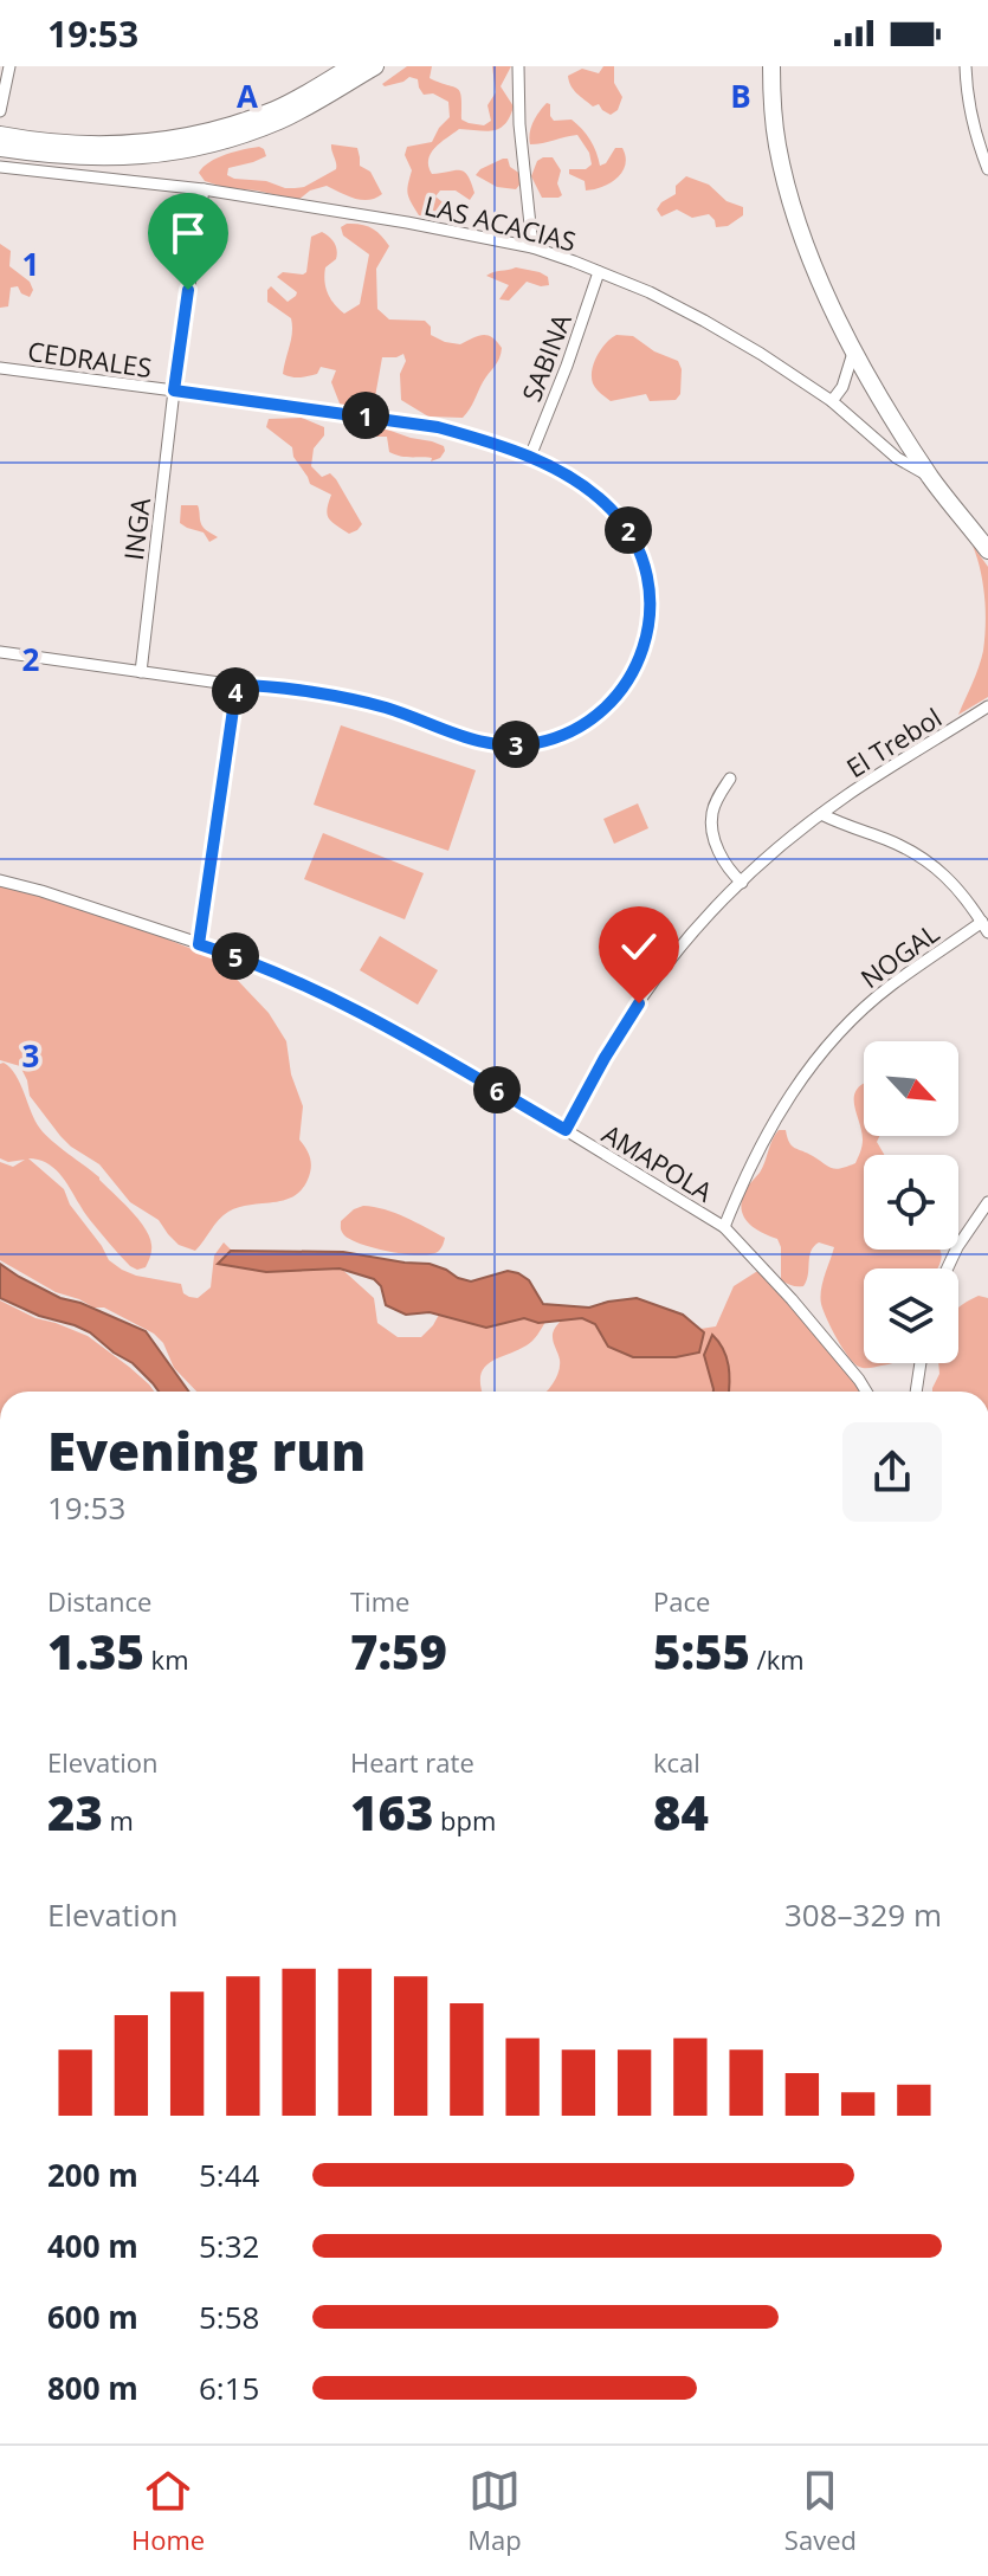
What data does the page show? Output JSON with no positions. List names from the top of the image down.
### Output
{
  "streets": {
    "street": [
      "LAS ACACIAS",
      "SABINA",
      "CEDRALES",
      "INGA",
      "El Trebol",
      "NOGAL",
      "AMAPOLA"
    ]
  },
  "crossings": [
    ["LAS ACACIAS", "SABINA"],
    ["LAS ACACIAS", "CEDRALES"],
    ["SABINA", "CEDRALES"],
    ["CEDRALES", "INGA"],
    ["El Trebol", "AMAPOLA"],
    ["NOGAL", "AMAPOLA"]
  ],
  "north": "bottom right",
  "page": {
    "status": "19:53",
    "pins": [
      "1",
      "2",
      "4",
      "3",
      "5",
      "6"
    ],
    "heading": ["Evening run", "19:53"],
    "stats": [
      ["Distance", "1.35 km"],
      ["Time", "7:59"],
      ["Pace", "5:55 /km"],
      ["Elevation", "23 m"],
      ["Heart rate", "163 bpm"],
      ["kcal", "84"]
    ],
    "chart": ["Elevation", "308–329 m"],
    "list": [
      {
        "name": "200 m",
        "note": "5:44"
      },
      {
        "name": "400 m",
        "note": "5:32"
      },
      {
        "name": "600 m",
        "note": "5:58"
      },
      {
        "name": "800 m",
        "note": "6:15"
      }
    ],
    "tabs": ["Home", "Map", "Saved"]
  },
  "grid": {
    "columns": ["A", "B"],
    "rows": ["1", "2", "3"]
  }
}
